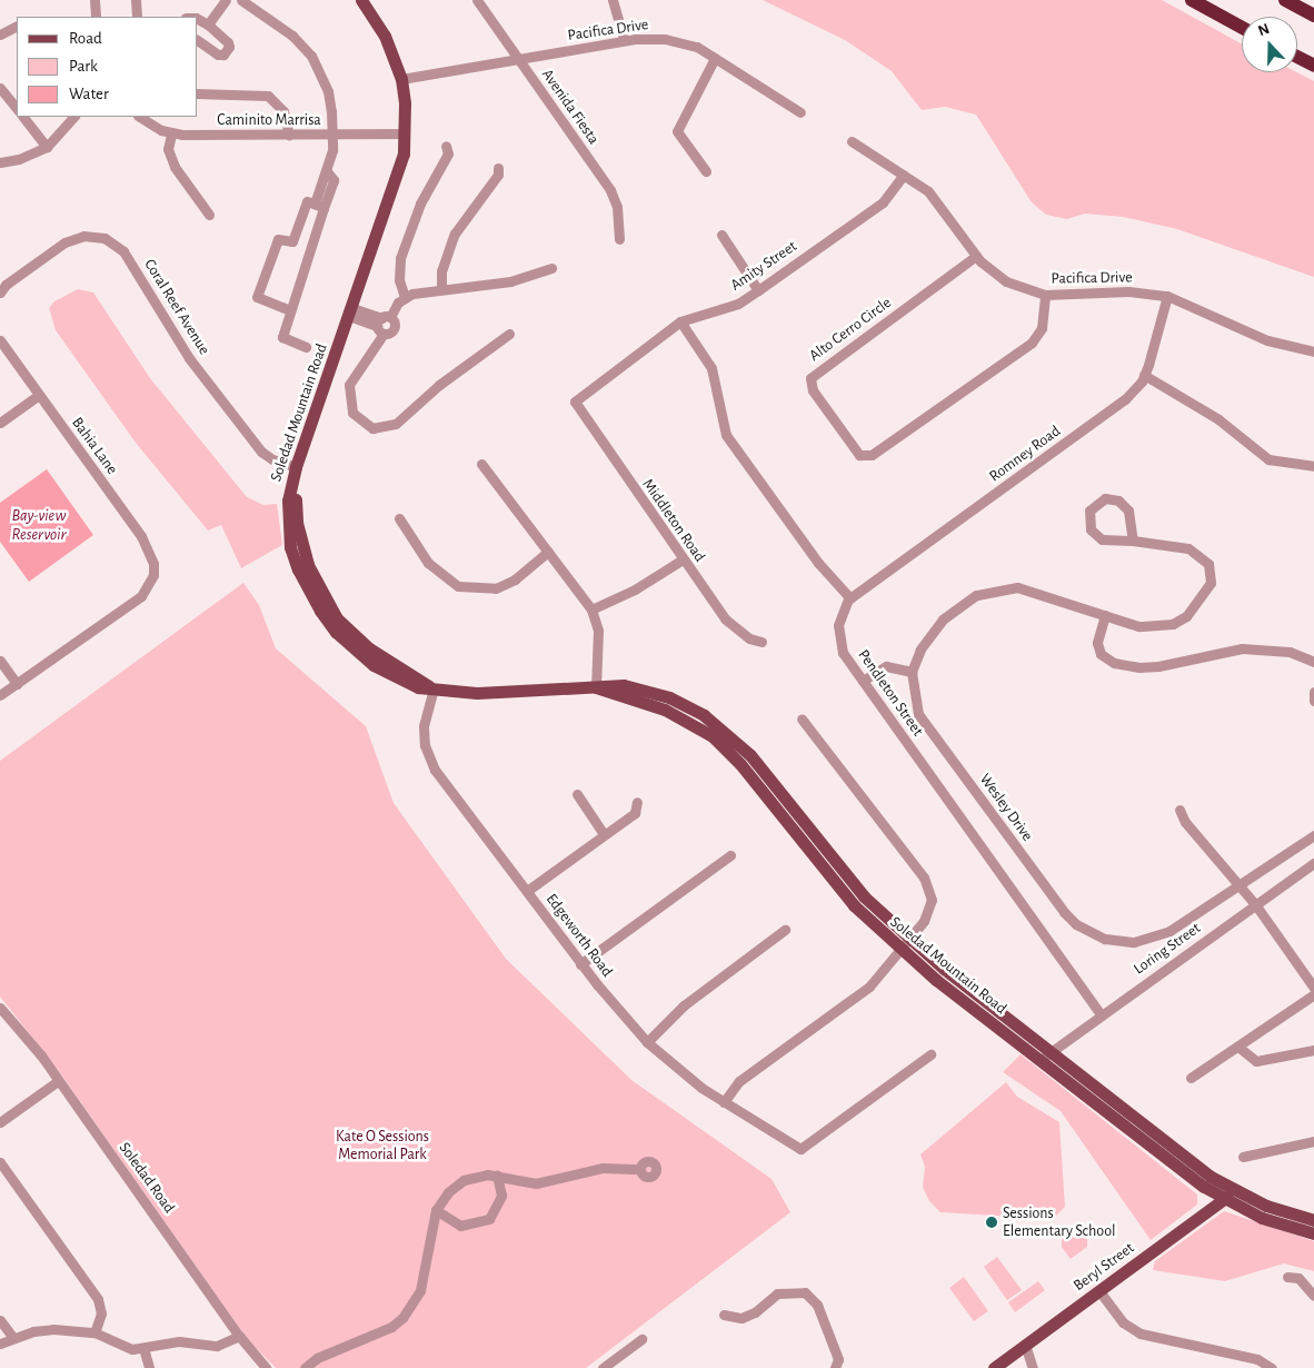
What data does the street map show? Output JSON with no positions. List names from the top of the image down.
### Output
{
  "streets": {
    "main road": ["Soledad Mountain Road", "Beryl Street"],
    "street": [
      "Pacifica Drive",
      "Avenida Fiesta",
      "Caminito Marrisa",
      "Amity Street",
      "Coral Reef Avenue",
      "Alto Cerro Circle",
      "Bahia Lane",
      "Romney Road",
      "Middleton Road",
      "Pendleton Street",
      "Wesley Drive",
      "Edgeworth Road",
      "Loring Street",
      "Soledad Road"
    ]
  },
  "crossings": [
    ["Pacifica Drive", "Avenida Fiesta"],
    ["Pacifica Drive", "Amity Street"],
    ["Pacifica Drive", "Alto Cerro Circle"],
    ["Pacifica Drive", "Soledad Mountain Road"],
    ["Pacifica Drive", "Romney Road"],
    ["Caminito Marrisa", "Soledad Mountain Road"],
    ["Amity Street", "Middleton Road"],
    ["Coral Reef Avenue", "Soledad Mountain Road"],
    ["Soledad Mountain Road", "Edgeworth Road"],
    ["Soledad Mountain Road", "Loring Street"],
    ["Soledad Mountain Road", "Beryl Street"],
    ["Romney Road", "Pendleton Street"],
    ["Pendleton Street", "Loring Street"]
  ],
  "water": ["Bay-view Reservoir"],
  "parks": ["Kate O Sessions Memorial Park"],
  "places": ["Sessions Elementary School"],
  "legend": ["Road", "Park", "Water"],
  "north": "top"
}
